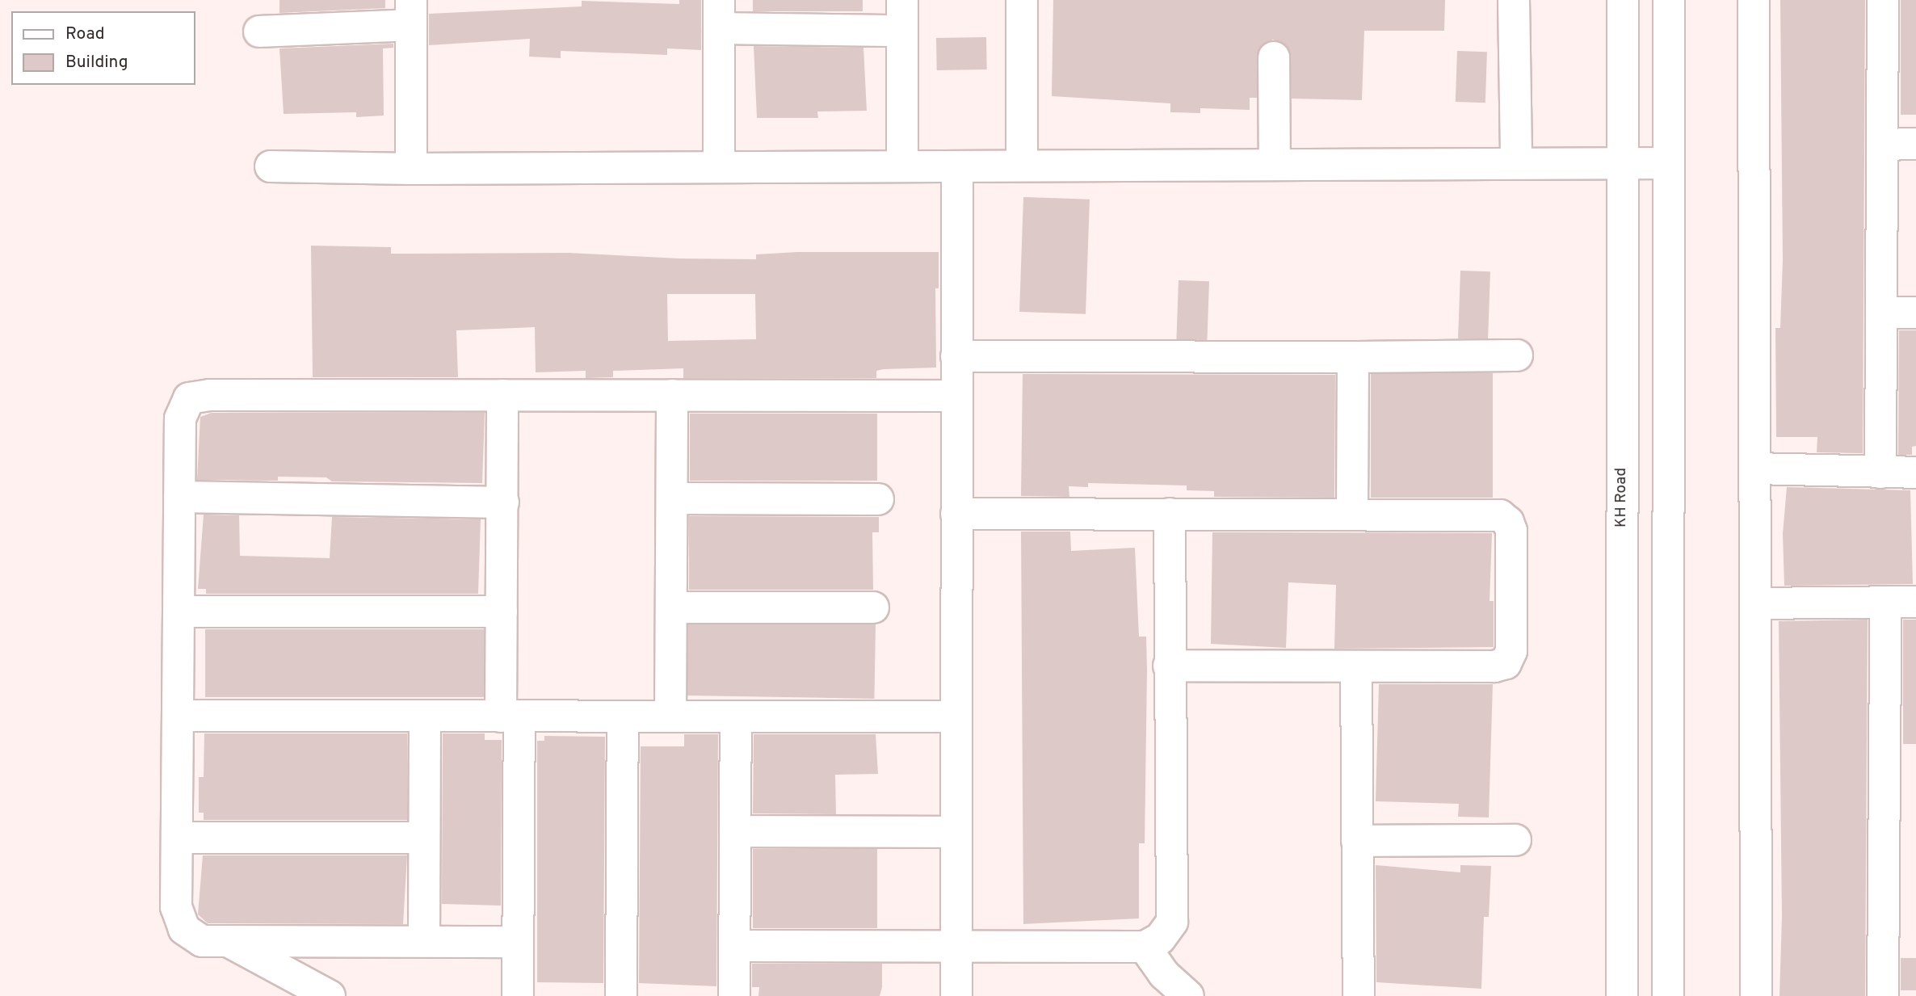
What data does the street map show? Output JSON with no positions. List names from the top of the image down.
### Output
{
  "streets": {
    "street": ["KH Road"]
  },
  "legend": ["Road", "Building"]
}
